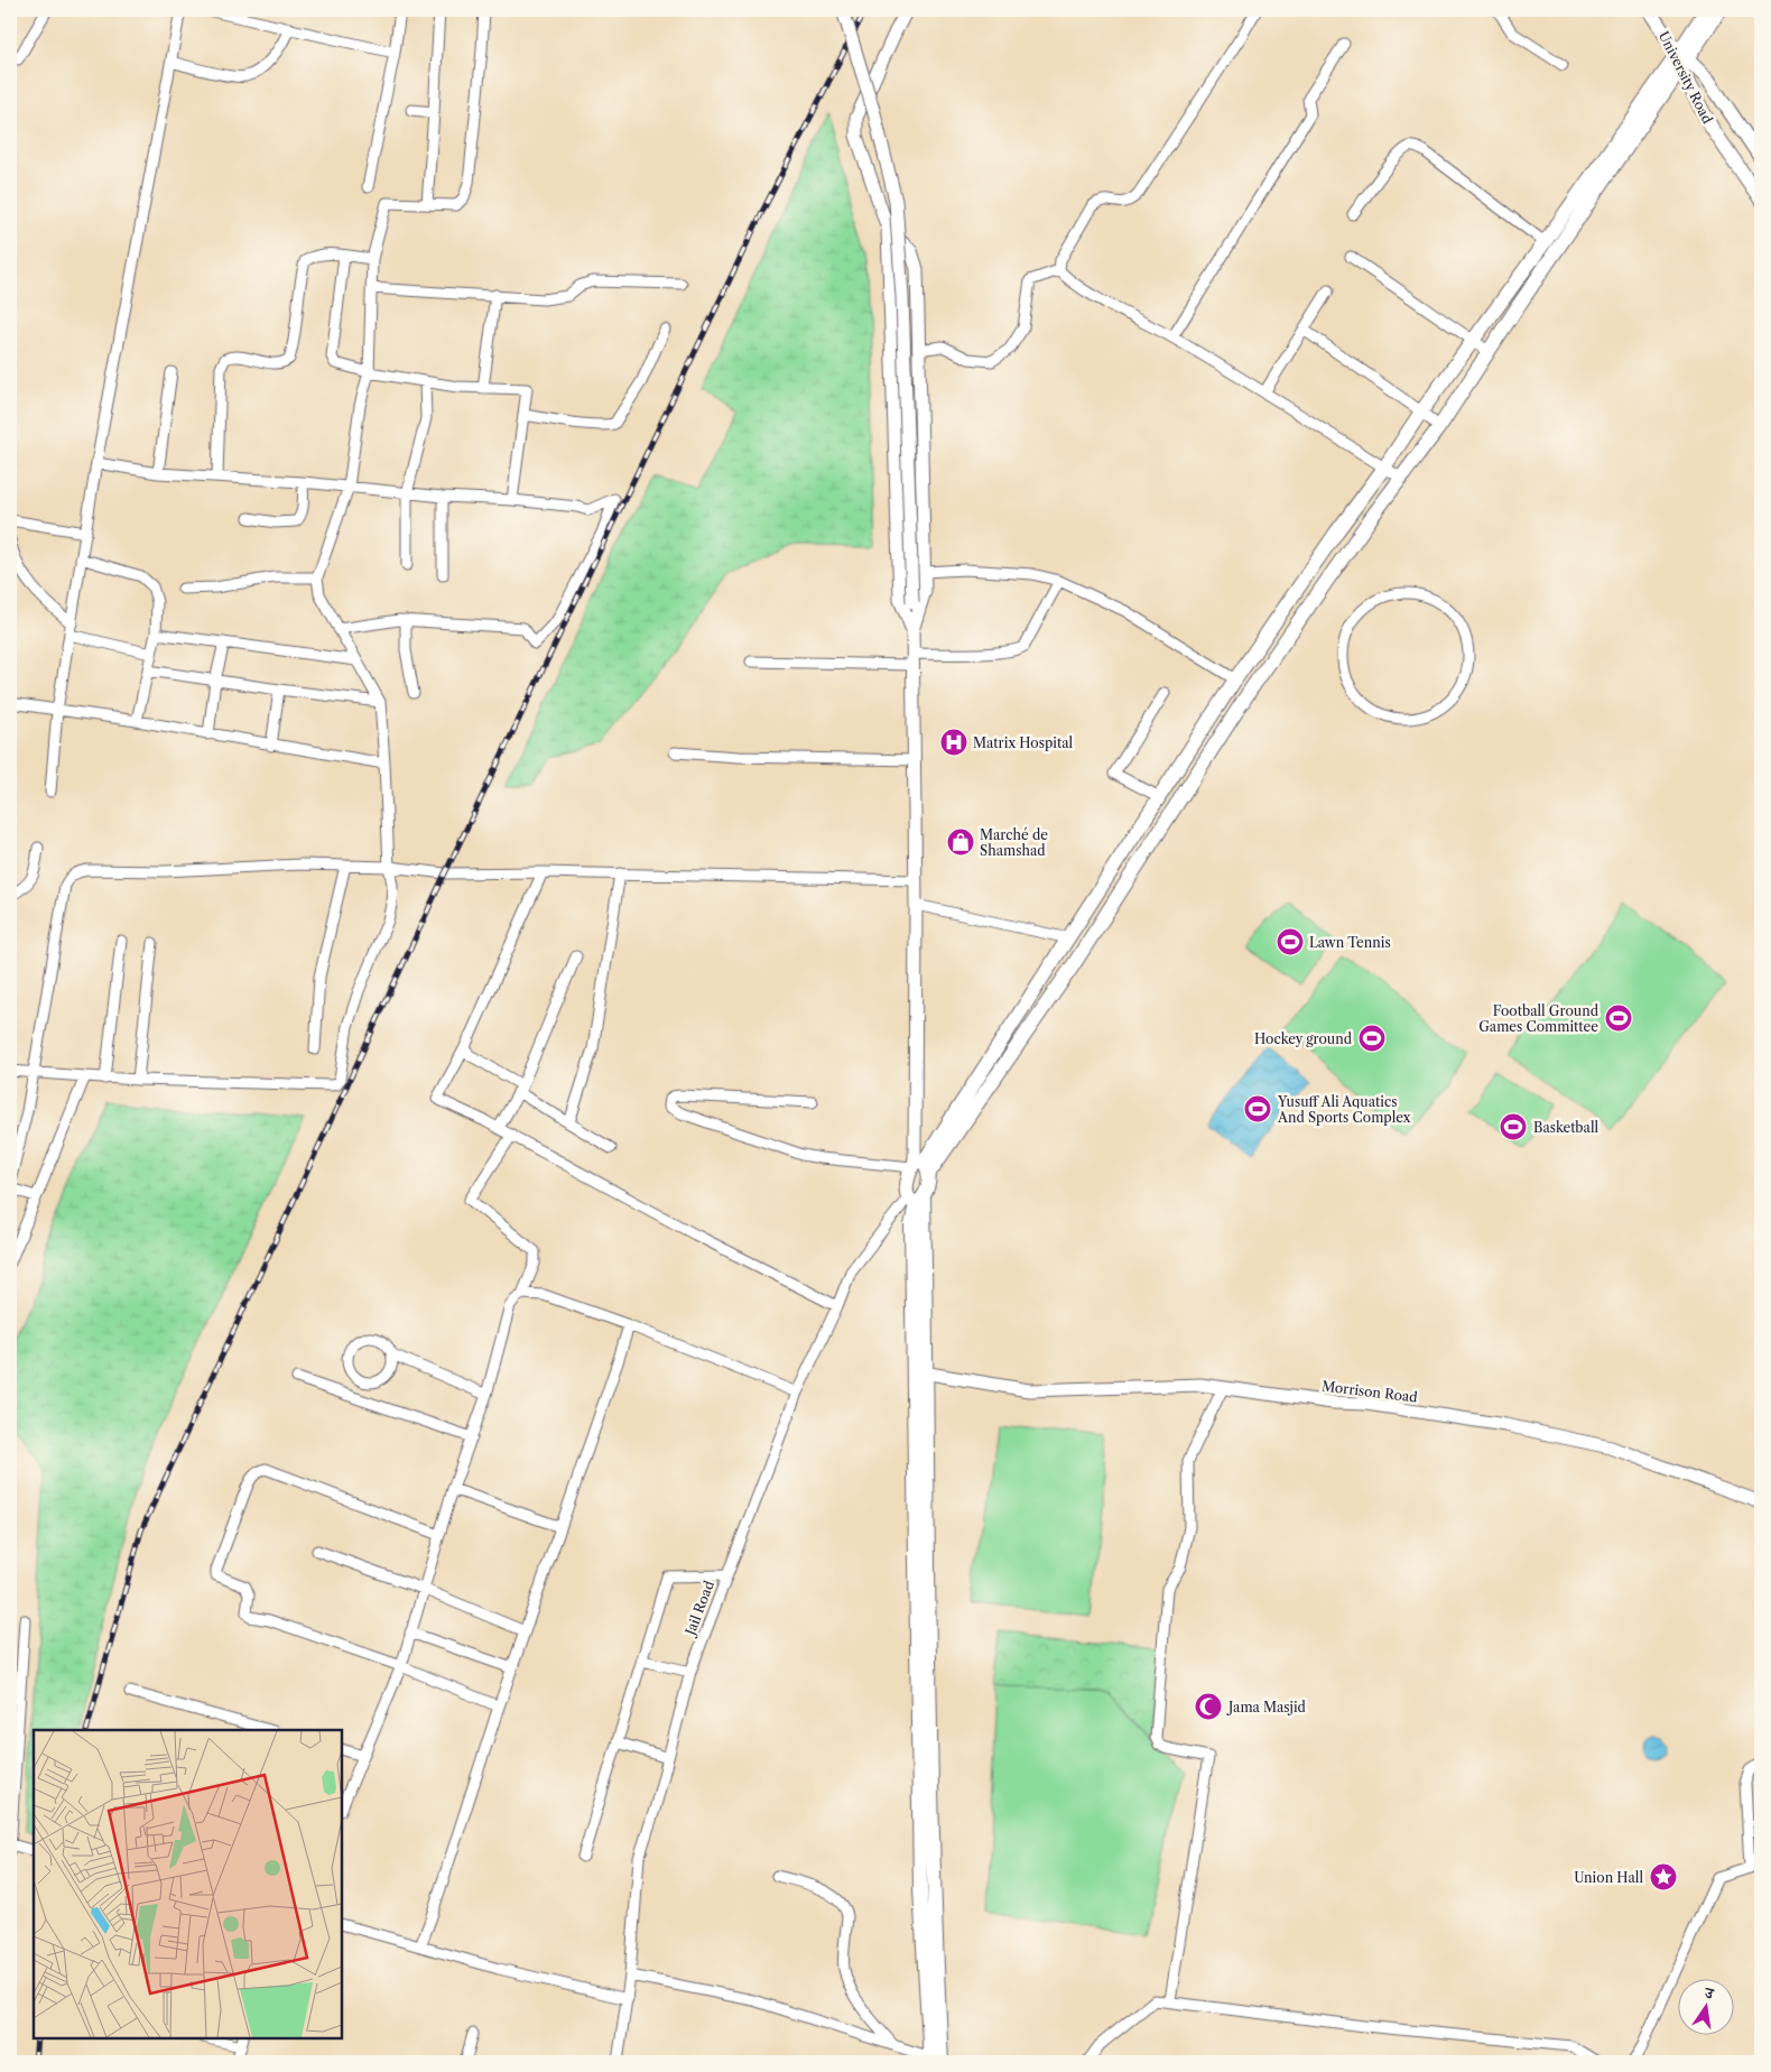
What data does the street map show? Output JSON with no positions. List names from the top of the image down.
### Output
{
  "streets": {
    "main road": ["University Road"],
    "street": ["Morrison Road", "Jail Road"]
  },
  "places": {
    "hospital": ["Matrix Hospital"],
    "shop": ["Marché de Shamshad"],
    "sports": [
      "Lawn Tennis",
      "Football Ground Games Committee",
      "Hockey ground",
      "Yusuff Ali Aquatics And Sports Complex",
      "Basketball"
    ],
    "mosque": ["Jama Masjid"],
    "place": ["Union Hall"]
  },
  "north": "top"
}
